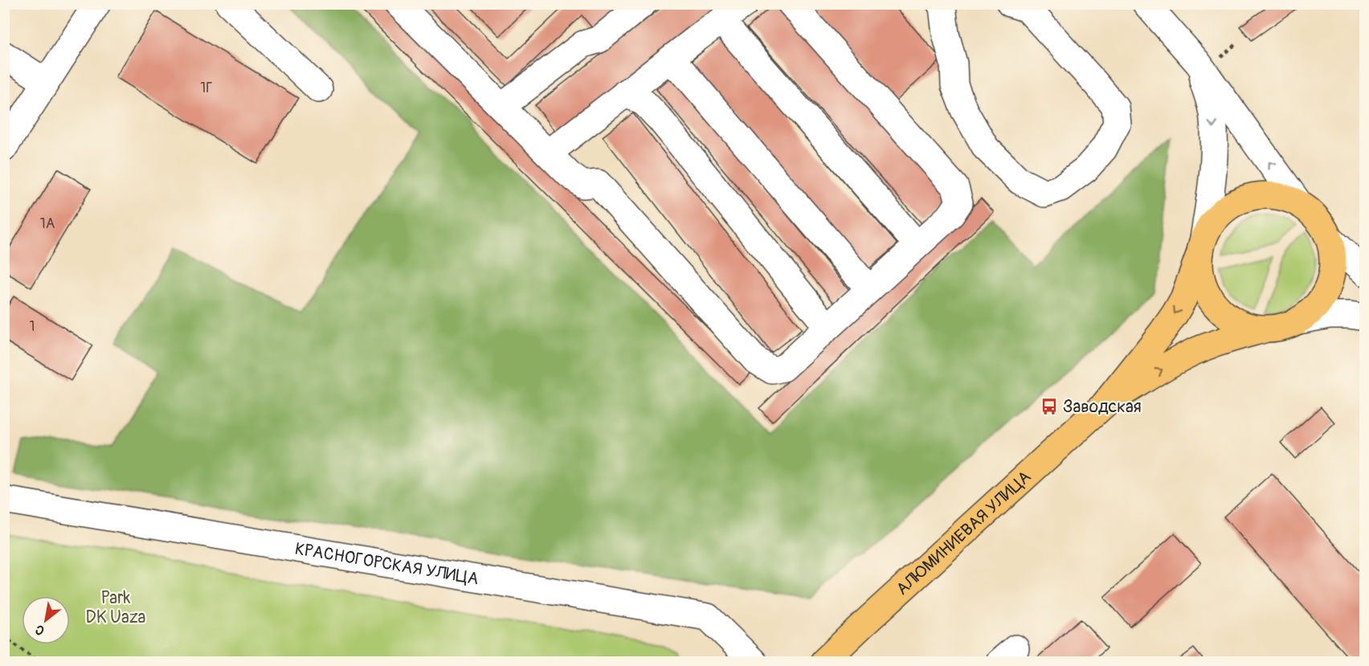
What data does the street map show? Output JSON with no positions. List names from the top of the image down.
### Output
{
  "streets": {
    "main road": ["АЛЮМИНИЕВАЯ УЛИЦА"],
    "street": ["КРАСНОГОРСКАЯ УЛИЦА"]
  },
  "parks": ["Park DK Uaza"],
  "places": {
    "bus stop": ["Заводская"]
  },
  "house_numbers": ["1Г", "1А", "1"],
  "north": "bottom left"
}
